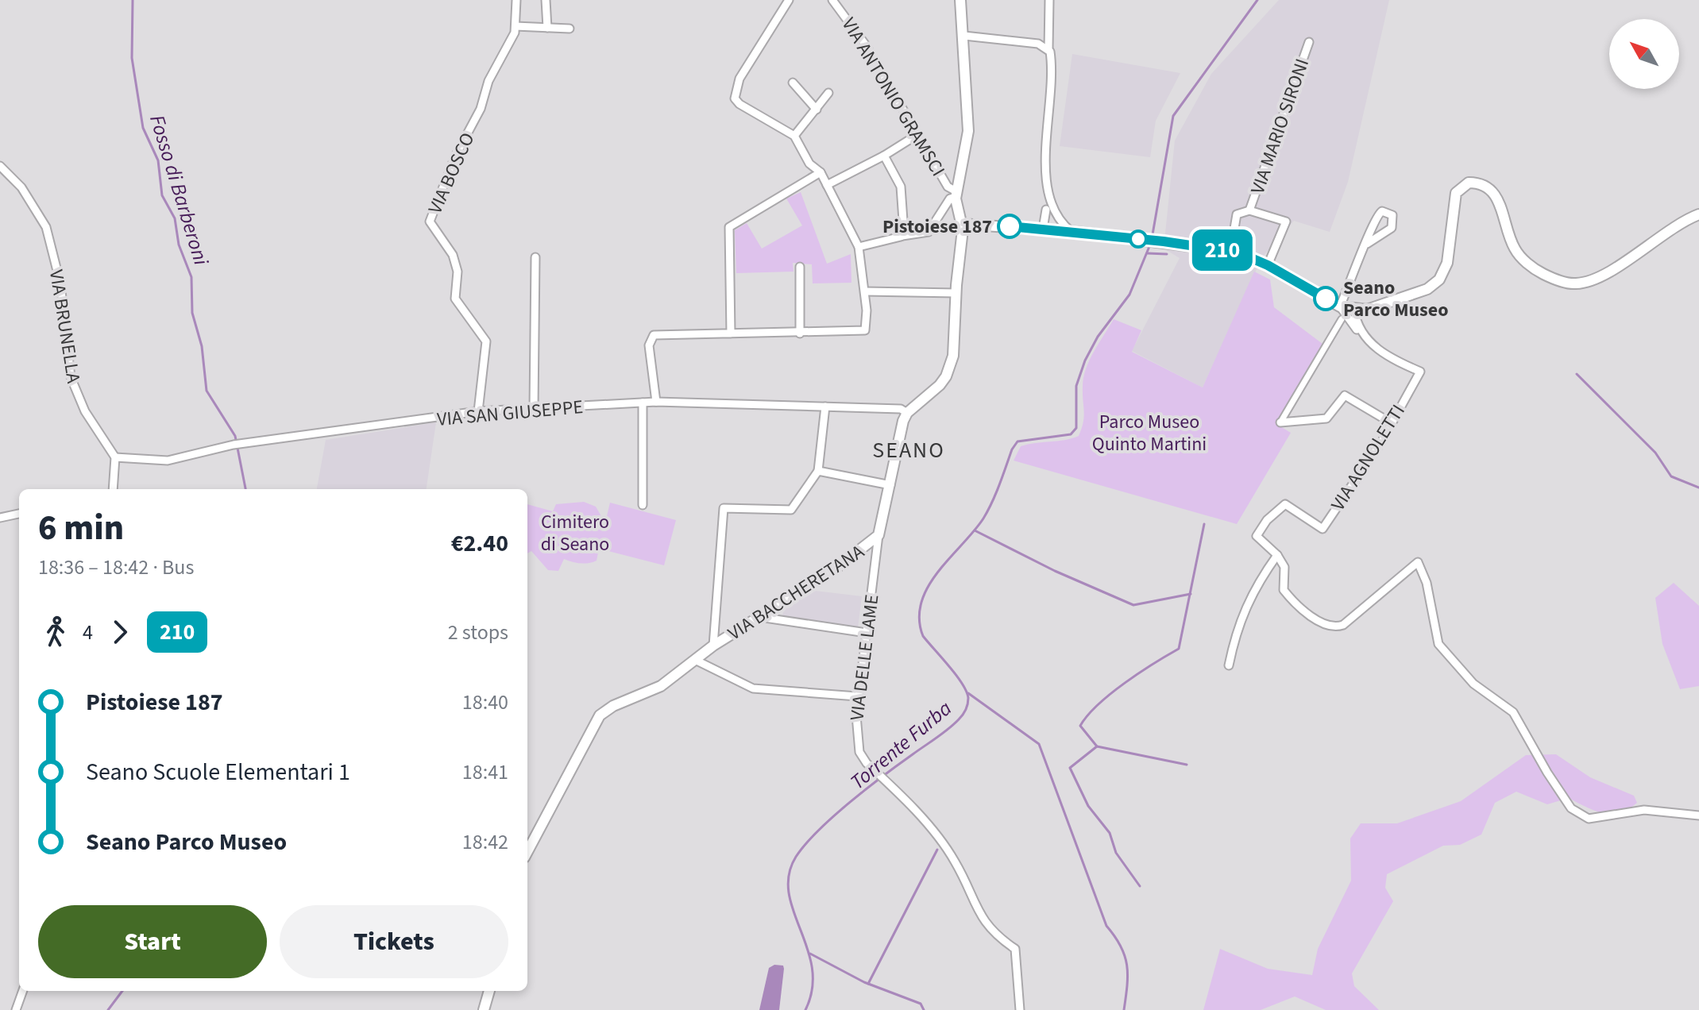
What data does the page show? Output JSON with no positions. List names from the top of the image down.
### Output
{
  "streets": {
    "street": [
      "VIA ANTONIO GRAMSCI",
      "VIA MARIO SIRONI",
      "VIA BOSCO",
      "VIA BRUNELLA",
      "VIA SAN GIUSEPPE",
      "VIA AGNOLETTI",
      "VIA BACCHERETANA",
      "VIA DELLE LAME"
    ]
  },
  "crossings": [
    ["VIA BOSCO", "VIA SAN GIUSEPPE"],
    ["VIA BRUNELLA", "VIA SAN GIUSEPPE"],
    ["VIA SAN GIUSEPPE", "VIA BACCHERETANA"],
    ["VIA BACCHERETANA", "VIA DELLE LAME"]
  ],
  "districts": ["SEANO"],
  "water": ["Fosso di Barberoni", "Torrente Furba"],
  "parks": ["Parco Museo Quinto Martini", "Cimitero di Seano"],
  "places": ["Pistoiese 187", "Seano Parco Museo"],
  "lines": ["bus line 210"],
  "north": "top left",
  "page": {
    "on_map": "210",
    "heading": ["6 min", "18:36 – 18:42 · Bus", "€2.40"],
    "legs": ["4", "210", "2 stops"],
    "list": [
      {
        "name": "Pistoiese 187",
        "value": "18:40"
      },
      {
        "name": "Seano Scuole Elementari 1",
        "value": "18:41"
      },
      {
        "name": "Seano Parco Museo",
        "value": "18:42"
      }
    ],
    "buttons": ["Start", "Tickets"]
  }
}
